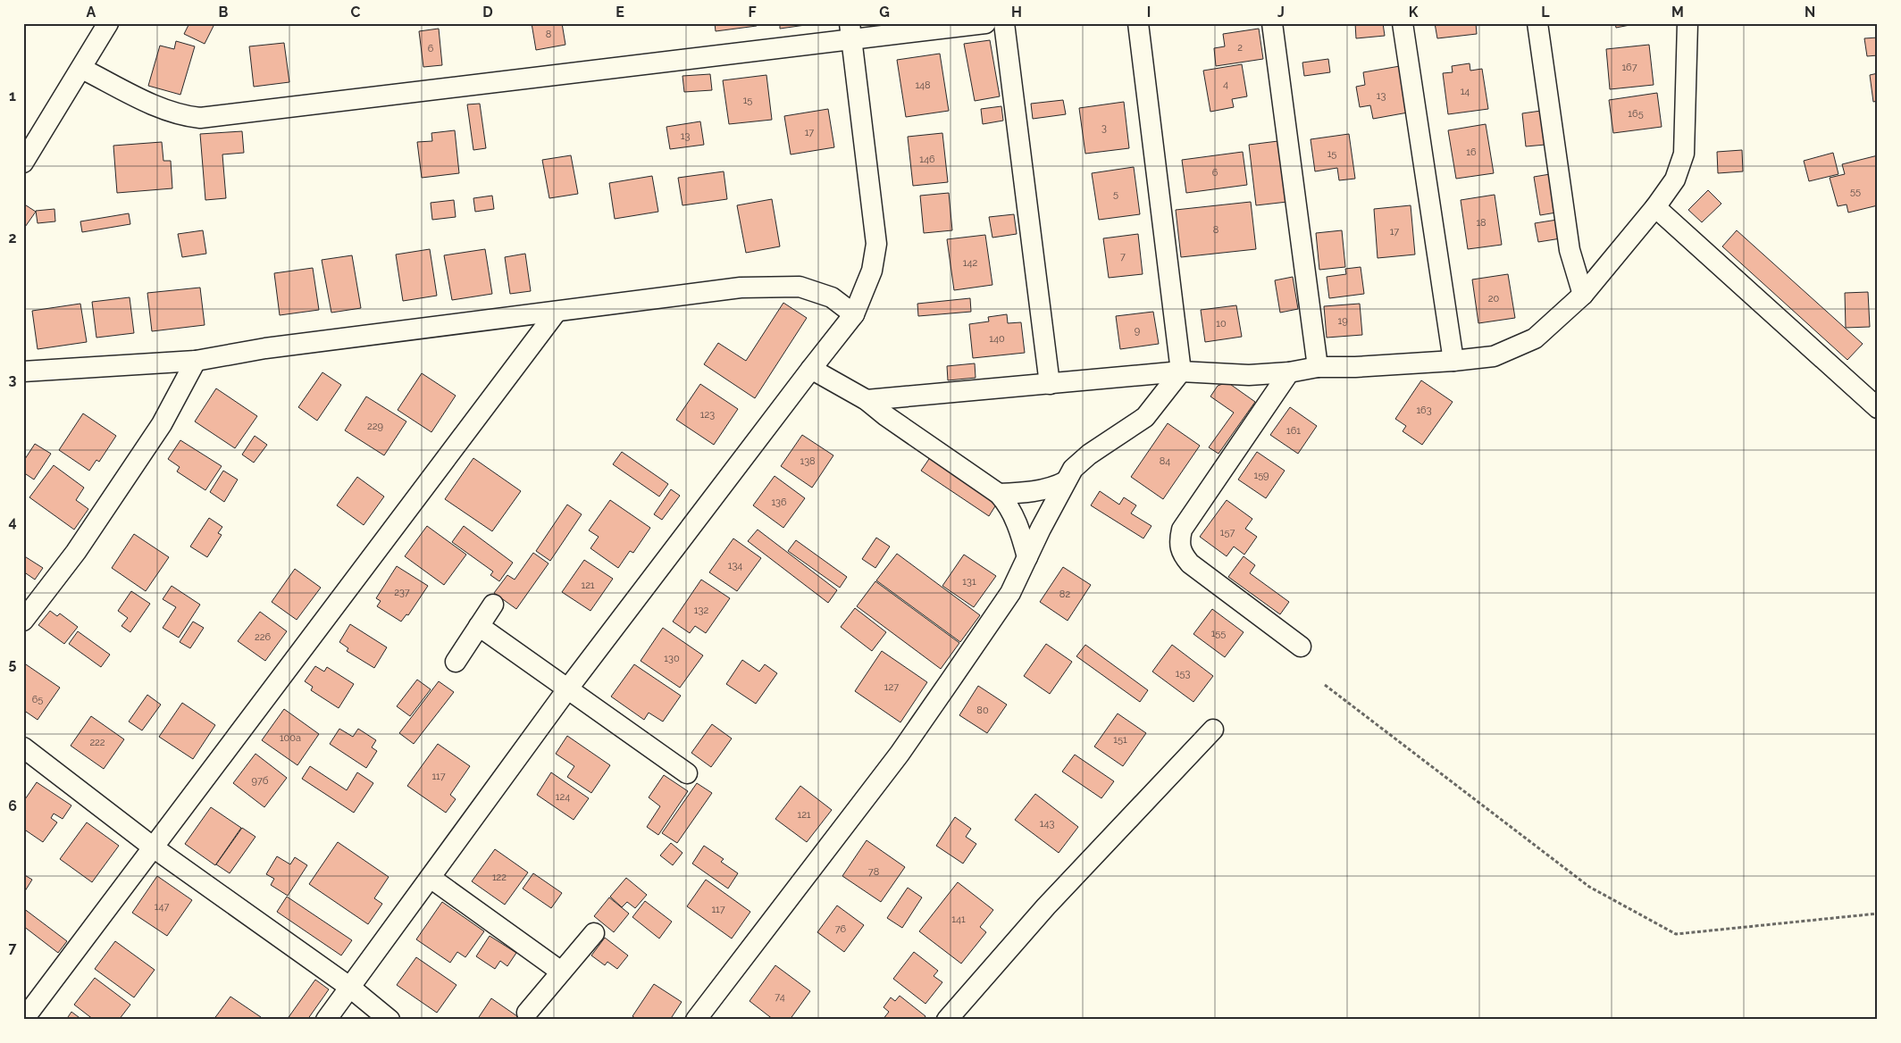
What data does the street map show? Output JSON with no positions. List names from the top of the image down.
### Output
{
  "house_numbers": [
    "8",
    "2",
    "6",
    "167",
    "4",
    "148",
    "14",
    "13",
    "15",
    "165",
    "3",
    "17",
    "13",
    "16",
    "15",
    "146",
    "6",
    "55",
    "5",
    "18",
    "8",
    "17",
    "7",
    "142",
    "20",
    "19",
    "10",
    "9",
    "140",
    "163",
    "123",
    "229",
    "161",
    "138",
    "84",
    "159",
    "136",
    "157",
    "134",
    "131",
    "121",
    "237",
    "82",
    "132",
    "155",
    "226",
    "130",
    "153",
    "127",
    "65",
    "80",
    "100а",
    "151",
    "222",
    "117",
    "97б",
    "124",
    "121",
    "143",
    "78",
    "122",
    "147",
    "117",
    "141",
    "76",
    "74"
  ],
  "grid": {
    "columns": [
      "A",
      "B",
      "C",
      "D",
      "E",
      "F",
      "G",
      "H",
      "I",
      "J",
      "K",
      "L",
      "M",
      "N"
    ],
    "rows": [
      "1",
      "2",
      "3",
      "4",
      "5",
      "6",
      "7"
    ]
  }
}
